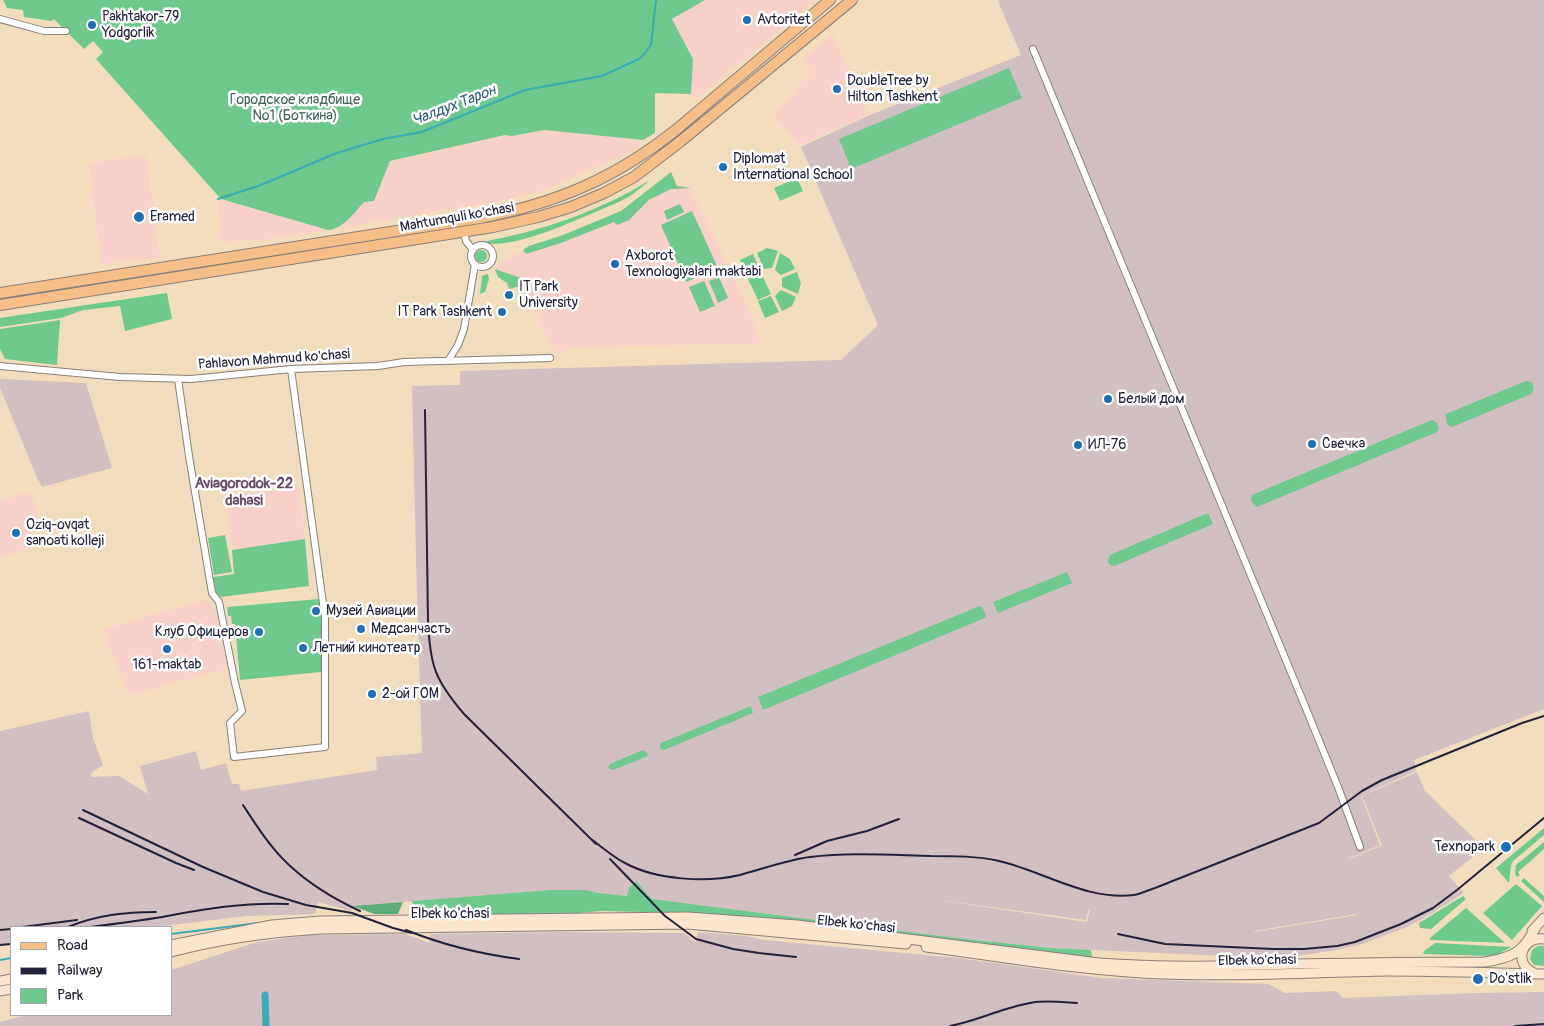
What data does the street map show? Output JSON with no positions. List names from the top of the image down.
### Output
{
  "streets": {
    "main road": ["Mahtumquli ko'chasi", "Elbek ko'chasi"],
    "street": ["Pahlavon Mahmud ko'chasi"]
  },
  "districts": ["Aviagorodok-22 dahasi"],
  "water": ["Чалдух Тарон"],
  "parks": ["Городское кладбище №1 (Боткина)"],
  "places": [
    "Avtoritet",
    "Pakhtakor-79 Yodgorlik",
    "DoubleTree by Hilton Tashkent",
    "Diplomat International School",
    "Eramed",
    "Axborot Texnologiyalari maktabi",
    "IT Park University",
    "IT Park Tashkent",
    "Белый дом",
    "Свечка",
    "ИЛ-76",
    "Oziq-ovqat sanoati kolleji",
    "Музей Авиации",
    "Медсанчасть",
    "Клуб Офицеров",
    "Летний кинотеатр",
    "161-maktab",
    "2-ой ГОМ",
    "Texnopark",
    "Do'stlik"
  ],
  "legend": ["Road", "Railway", "Park"]
}
